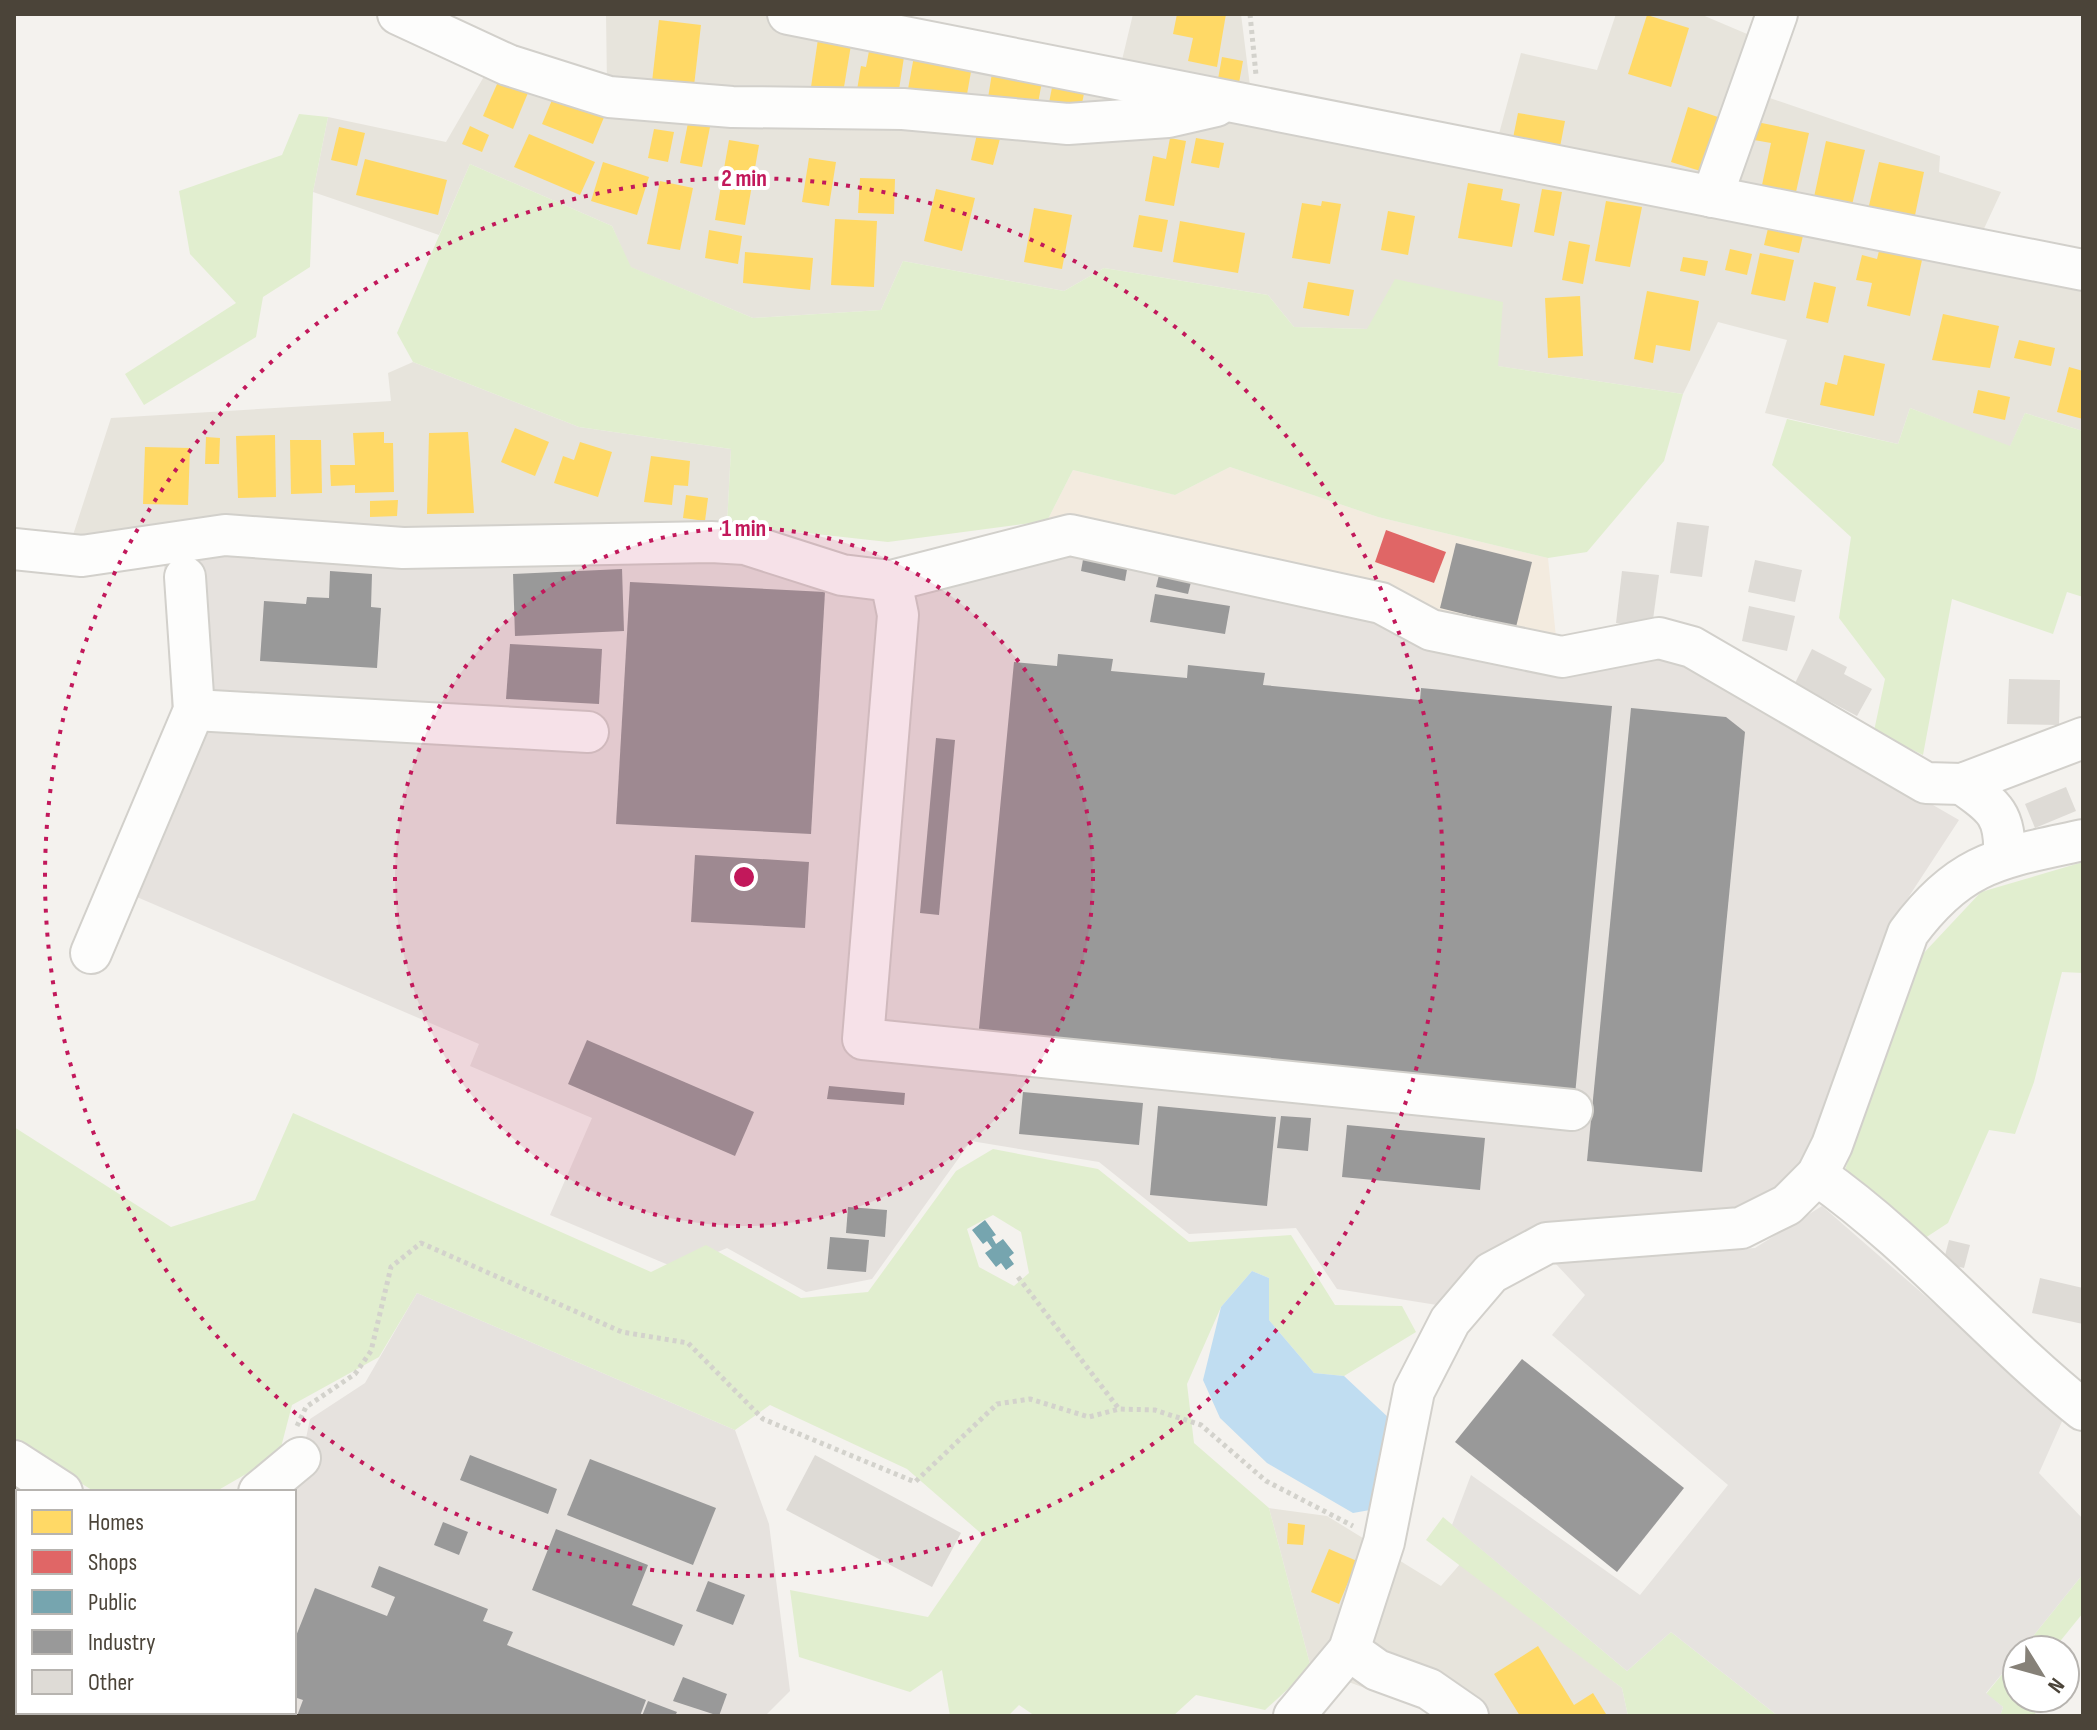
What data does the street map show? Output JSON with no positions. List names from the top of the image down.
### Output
{
  "legend": [
    "Homes",
    "Shops",
    "Public",
    "Industry",
    "Other"
  ],
  "north": "bottom right",
  "rings": ["2 min", "1 min"]
}
